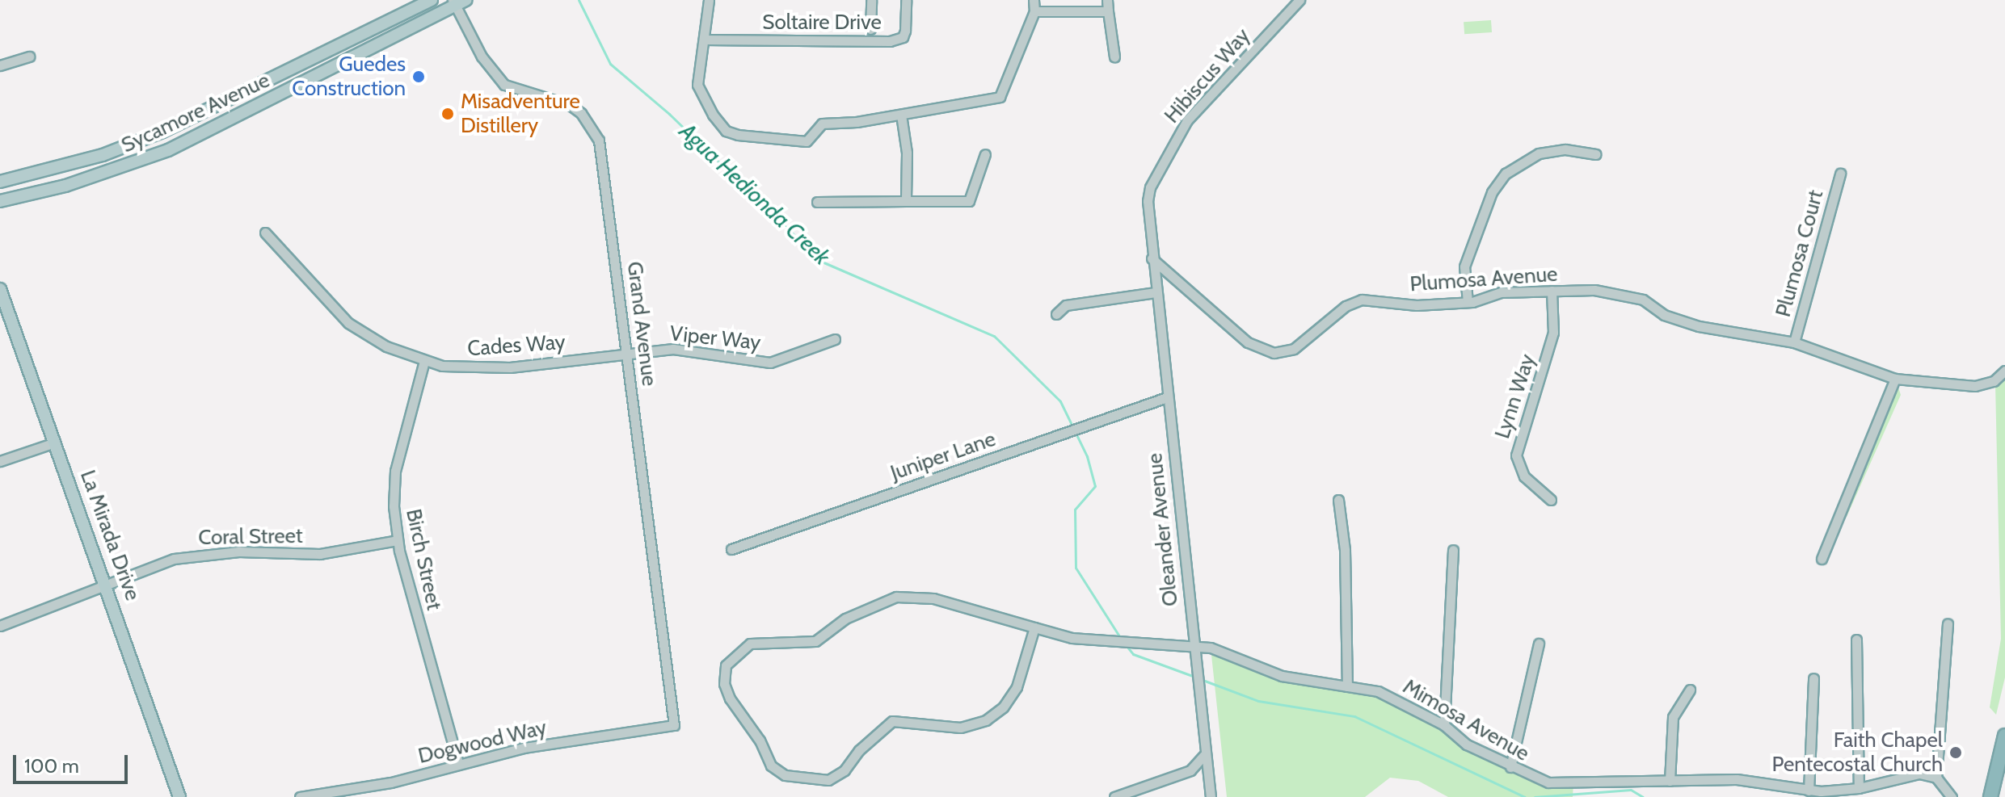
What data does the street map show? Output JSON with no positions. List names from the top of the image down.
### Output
{
  "streets": {
    "main road": ["Sycamore Avenue", "La Mirada Drive"],
    "street": [
      "Soltaire Drive",
      "Hibiscus Way",
      "Plumosa Court",
      "Plumosa Avenue",
      "Grand Avenue",
      "Viper Way",
      "Cades Way",
      "Lynn Way",
      "Juniper Lane",
      "Oleander Avenue",
      "Coral Street",
      "Birch Street",
      "Mimosa Avenue",
      "Dogwood Way"
    ]
  },
  "crossings": [
    ["Hibiscus Way", "Plumosa Avenue"],
    ["Hibiscus Way", "Oleander Avenue"],
    ["Sycamore Avenue", "Grand Avenue"],
    ["Plumosa Court", "Plumosa Avenue"],
    ["Plumosa Avenue", "Lynn Way"],
    ["Plumosa Avenue", "Oleander Avenue"],
    ["Grand Avenue", "Viper Way"],
    ["Grand Avenue", "Cades Way"],
    ["Grand Avenue", "Dogwood Way"],
    ["Viper Way", "Cades Way"],
    ["Cades Way", "Birch Street"],
    ["Juniper Lane", "Oleander Avenue"],
    ["Oleander Avenue", "Mimosa Avenue"],
    ["La Mirada Drive", "Coral Street"],
    ["Coral Street", "Birch Street"],
    ["Birch Street", "Dogwood Way"]
  ],
  "water": ["Agua Hedionda Creek"],
  "places": ["Guedes Construction", "Misadventure Distillery", "Faith Chapel Pentecostal Church"],
  "scale_bar": "100 m"
}
